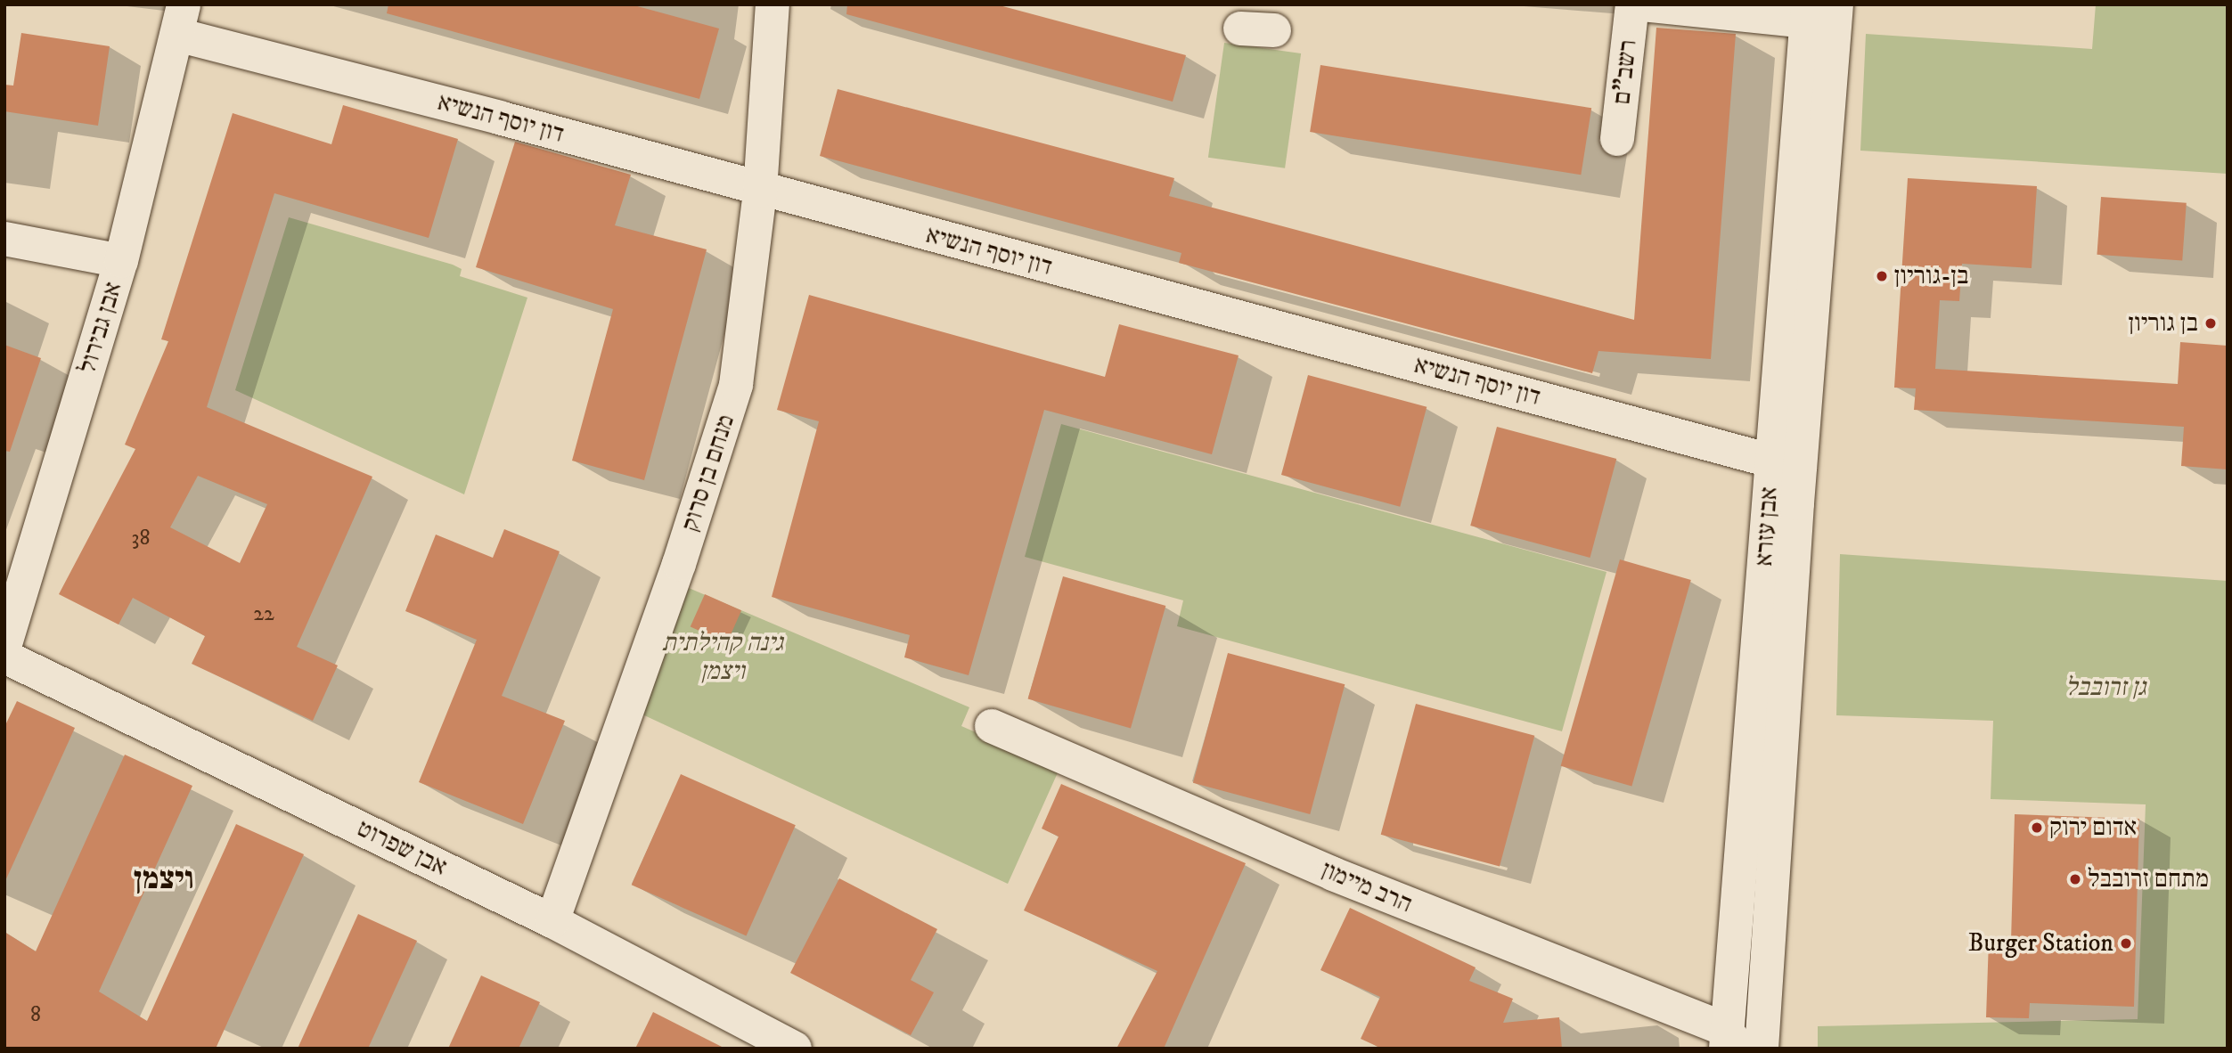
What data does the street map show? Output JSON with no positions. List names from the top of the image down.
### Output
{
  "streets": {
    "street": [
      "רשב\"ם",
      "דון יוסף הנשיא",
      "אבן גבירול",
      "מנחם בן סרוק",
      "אבן עזרא",
      "אבן שפרוט",
      "הרב מיימון"
    ]
  },
  "crossings": [
    ["רשב\"ם", "אבן עזרא"],
    ["דון יוסף הנשיא", "אבן גבירול"],
    ["דון יוסף הנשיא", "מנחם בן סרוק"],
    ["דון יוסף הנשיא", "אבן עזרא"],
    ["מנחם בן סרוק", "אבן שפרוט"],
    ["אבן עזרא", "הרב מיימון"]
  ],
  "districts": ["ויצמן"],
  "parks": ["גינה קהילתית ויצמן", "גן זרובבל"],
  "places": [
    "בן-גוריון",
    "בן גוריון",
    "אדום ירוק",
    "מתחם זרובבל",
    "Burger Station"
  ],
  "house_numbers": ["38", "22", "8"]
}
